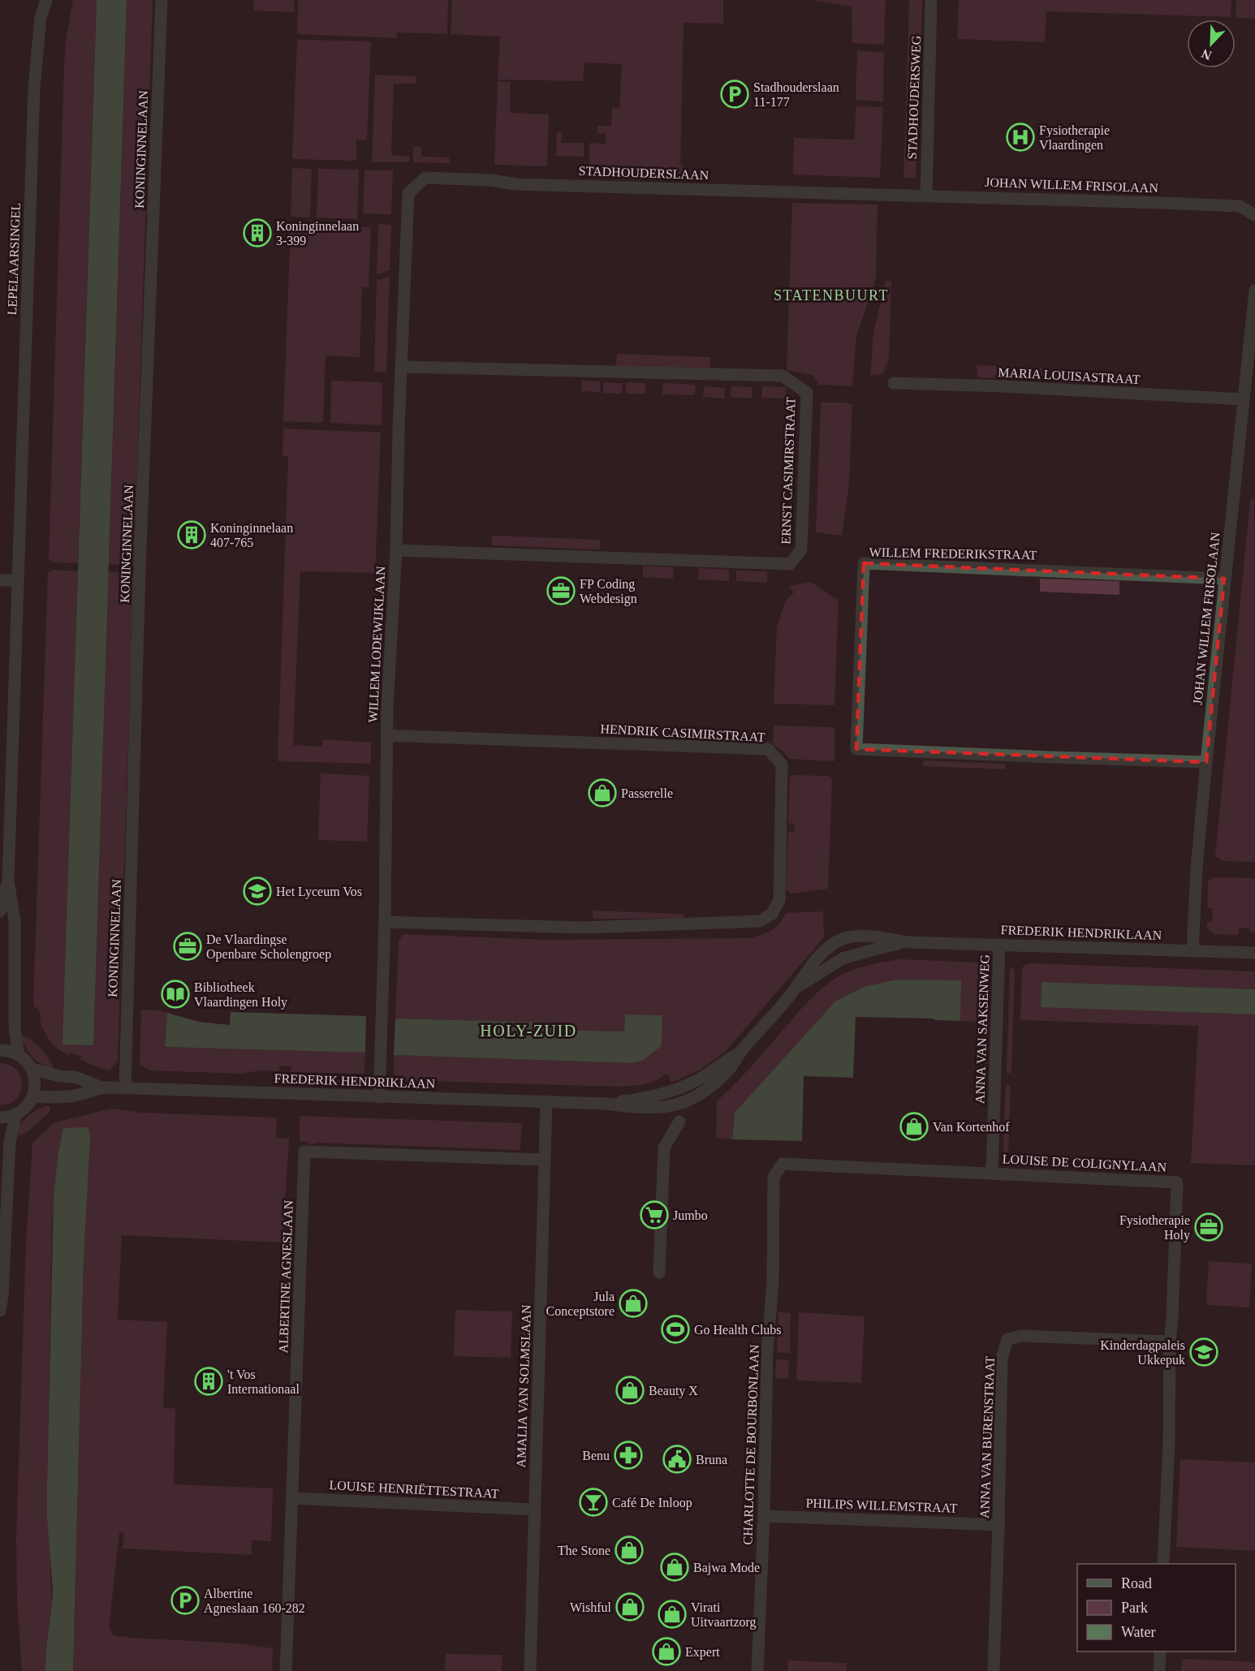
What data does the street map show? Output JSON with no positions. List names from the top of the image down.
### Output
{
  "streets": {
    "street": [
      "STADHOUDERSWEG",
      "KONINGINNELAAN",
      "STADHOUDERSLAAN",
      "JOHAN WILLEM FRISOLAAN",
      "LEPELAARSINGEL",
      "MARIA LOUISASTRAAT",
      "ERNST CASIMIRSTRAAT",
      "WILLEM FREDERIKSTRAAT",
      "WILLEM LODEWIJKLAAN",
      "HENDRIK CASIMIRSTRAAT",
      "FREDERIK HENDRIKLAAN",
      "ANNA VAN SAKSENWEG",
      "LOUISE DE COLIGNYLAAN",
      "ALBERTINE AGNESLAAN",
      "AMALIA VAN SOLMSLAAN",
      "ANNA VAN BURENSTRAAT",
      "CHARLOTTE DE BOURBONLAAN",
      "LOUISE HENRIËTTESTRAAT",
      "PHILIPS WILLEMSTRAAT"
    ]
  },
  "crossings": [
    ["STADHOUDERSWEG", "JOHAN WILLEM FRISOLAAN"],
    ["KONINGINNELAAN", "FREDERIK HENDRIKLAAN"],
    ["STADHOUDERSLAAN", "JOHAN WILLEM FRISOLAAN"],
    ["STADHOUDERSLAAN", "WILLEM LODEWIJKLAAN"],
    ["JOHAN WILLEM FRISOLAAN", "MARIA LOUISASTRAAT"],
    ["JOHAN WILLEM FRISOLAAN", "WILLEM FREDERIKSTRAAT"],
    ["JOHAN WILLEM FRISOLAAN", "FREDERIK HENDRIKLAAN"],
    ["ERNST CASIMIRSTRAAT", "WILLEM LODEWIJKLAAN"],
    ["WILLEM LODEWIJKLAAN", "HENDRIK CASIMIRSTRAAT"],
    ["WILLEM LODEWIJKLAAN", "FREDERIK HENDRIKLAAN"],
    ["FREDERIK HENDRIKLAAN", "ANNA VAN SAKSENWEG"],
    ["FREDERIK HENDRIKLAAN", "AMALIA VAN SOLMSLAAN"],
    ["ANNA VAN SAKSENWEG", "LOUISE DE COLIGNYLAAN"],
    ["LOUISE DE COLIGNYLAAN", "ANNA VAN BURENSTRAAT"],
    ["LOUISE DE COLIGNYLAAN", "CHARLOTTE DE BOURBONLAAN"],
    ["ALBERTINE AGNESLAAN", "AMALIA VAN SOLMSLAAN"],
    ["ALBERTINE AGNESLAAN", "LOUISE HENRIËTTESTRAAT"],
    ["AMALIA VAN SOLMSLAAN", "LOUISE HENRIËTTESTRAAT"],
    ["ANNA VAN BURENSTRAAT", "PHILIPS WILLEMSTRAAT"],
    ["CHARLOTTE DE BOURBONLAAN", "PHILIPS WILLEMSTRAAT"]
  ],
  "districts": ["STATENBUURT", "HOLY-ZUID"],
  "places": {
    "parking": ["Stadhouderslaan 11-177", "Albertine Agneslaan 160-282"],
    "hospital": ["Fysiotherapie Vlaardingen"],
    "building": ["Koninginnelaan 3-399", "Koninginnelaan 407-765", "'t Vos Internationaal"],
    "office": ["FP Coding Webdesign", "De Vlaardingse Openbare Scholengroep", "Fysiotherapie Holy"],
    "shop": [
      "Passerelle",
      "Van Kortenhof",
      "Jula Conceptstore",
      "Beauty X",
      "The Stone",
      "Bajwa Mode",
      "Wishful",
      "Virati Uitvaartzorg",
      "Expert"
    ],
    "school or university": ["Het Lyceum Vos", "Kinderdagpaleis Ukkepuk"],
    "library": ["Bibliotheek Vlaardingen Holy"],
    "supermarket": ["Jumbo"],
    "sports": ["Go Health Clubs"],
    "pharmacy": ["Benu"],
    "public building": ["Bruna"],
    "bar": ["Café De Inloop"]
  },
  "legend": ["Road", "Park", "Water"],
  "north": "bottom left"
}
